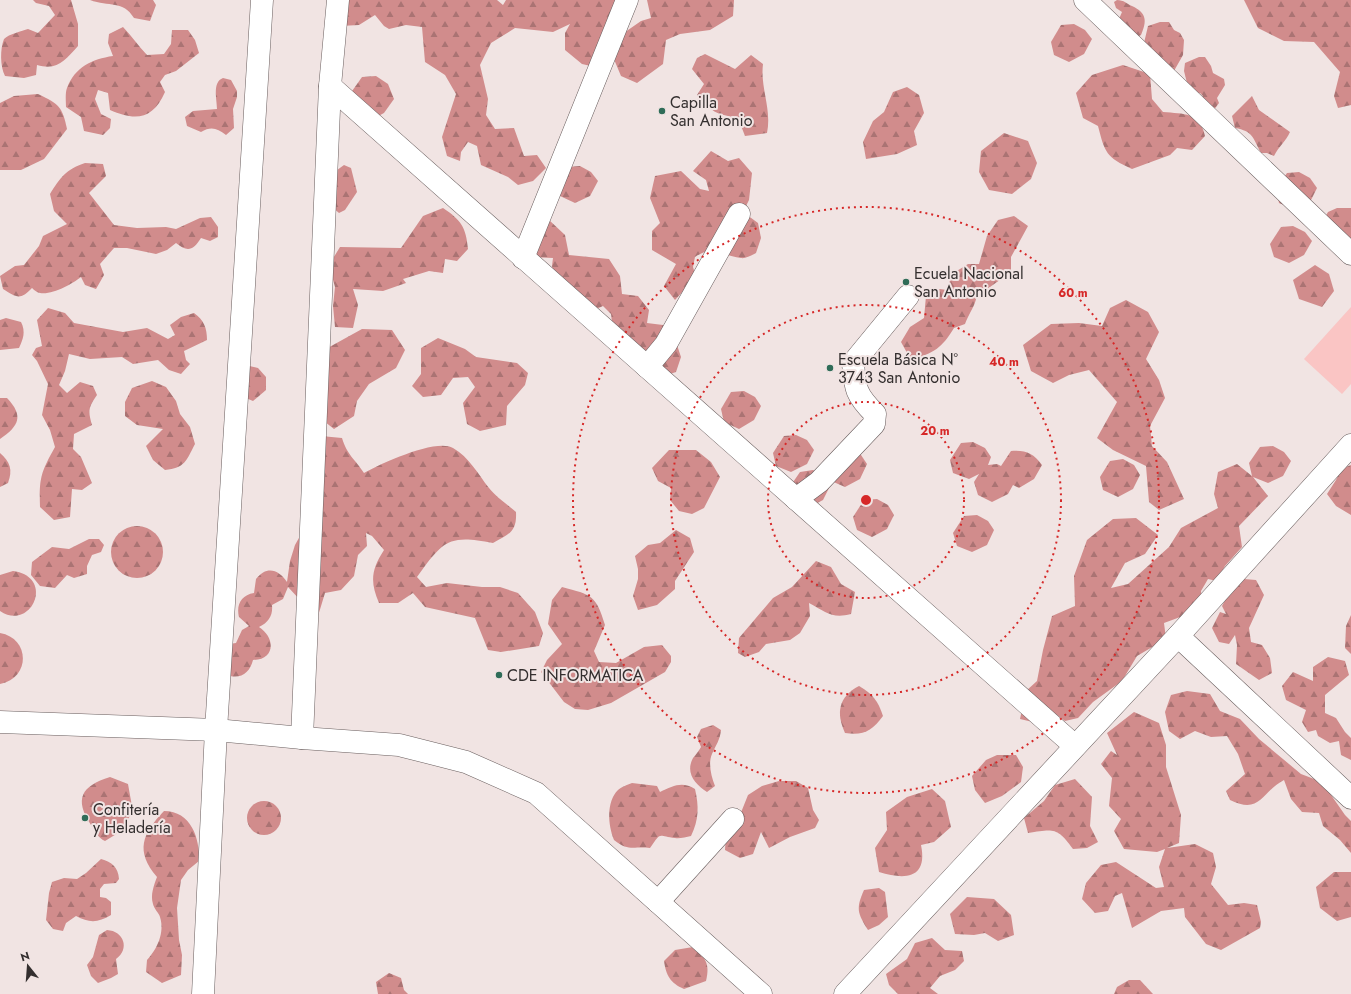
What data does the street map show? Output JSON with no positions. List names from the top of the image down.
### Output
{
  "places": [
    "Capilla San Antonio",
    "Ecuela Nacional San Antonio",
    "Escuela Básica N° 3743 San Antonio",
    "CDE INFORMATICA",
    "Confitería y Heladería"
  ],
  "north": "top",
  "rings": ["60 m", "40 m", "20 m"]
}
